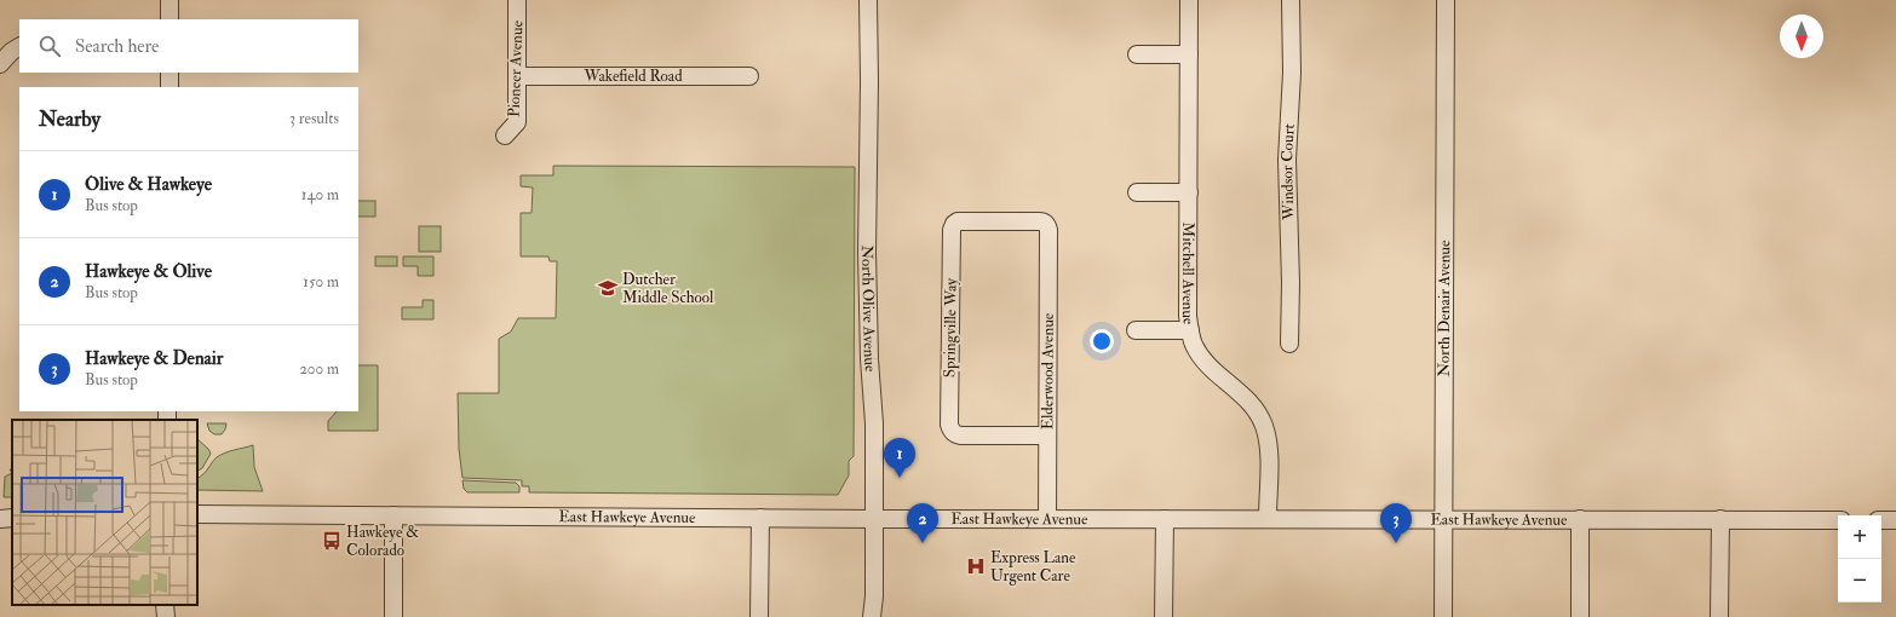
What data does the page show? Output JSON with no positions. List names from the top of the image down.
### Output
{
  "streets": {
    "street": [
      "Pioneer Avenue",
      "Wakefield Road",
      "Windsor Court",
      "Mitchell Avenue",
      "North Olive Avenue",
      "North Denair Avenue",
      "Springville Way",
      "Elderwood Avenue",
      "East Hawkeye Avenue"
    ]
  },
  "crossings": [
    ["Pioneer Avenue", "Wakefield Road"],
    ["Mitchell Avenue", "East Hawkeye Avenue"],
    ["North Olive Avenue", "East Hawkeye Avenue"],
    ["North Denair Avenue", "East Hawkeye Avenue"],
    ["Springville Way", "Elderwood Avenue"],
    ["Elderwood Avenue", "East Hawkeye Avenue"]
  ],
  "places": {
    "school or university": ["Dutcher Middle School"],
    "bus stop": ["Hawkeye & Colorado"],
    "hospital": ["Express Lane Urgent Care"]
  },
  "north": "bottom",
  "page": {
    "search": "Search here",
    "heading": ["Nearby", "3 results"],
    "list": [
      {
        "mark": "1",
        "name": "Olive & Hawkeye",
        "note": "Bus stop",
        "value": "140 m"
      },
      {
        "mark": "2",
        "name": "Hawkeye & Olive",
        "note": "Bus stop",
        "value": "150 m"
      },
      {
        "mark": "3",
        "name": "Hawkeye & Denair",
        "note": "Bus stop",
        "value": "200 m"
      }
    ],
    "pins": ["1", "2", "3"],
    "map_buttons": ["+", "−"]
  }
}
